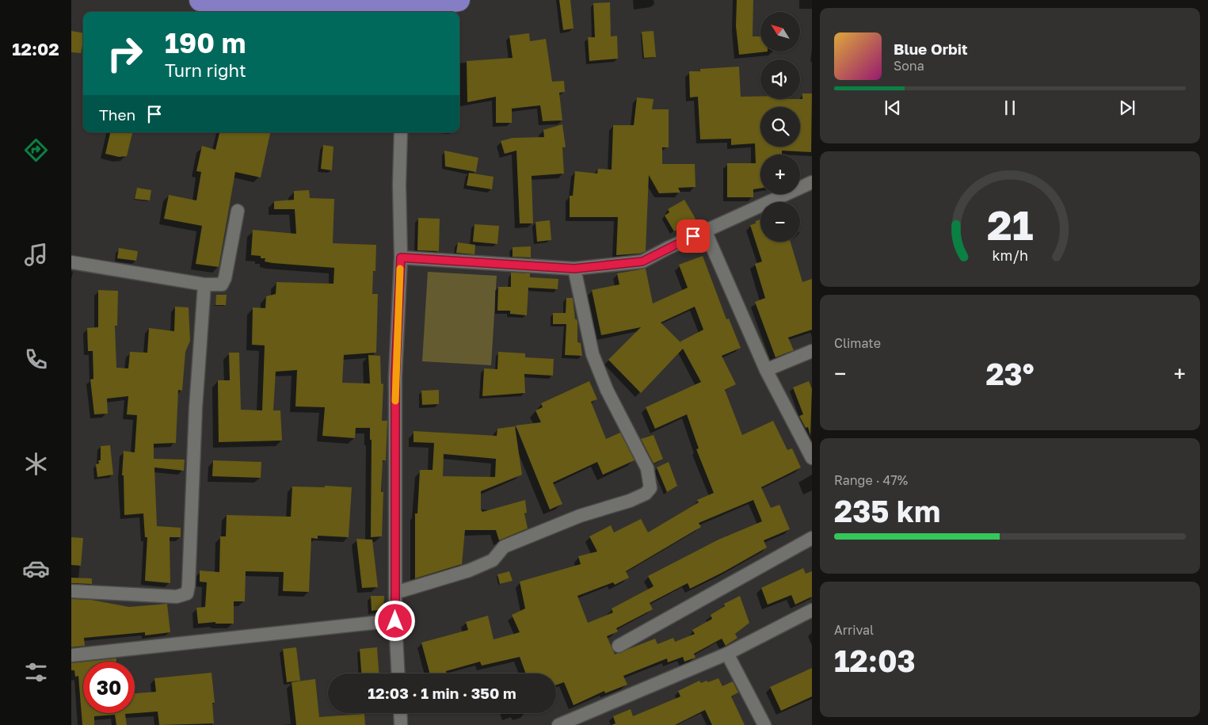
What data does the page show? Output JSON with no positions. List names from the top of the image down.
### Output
{
  "north": "top left",
  "page": {
    "tabs": "12:02",
    "map_buttons": ["+", "−"],
    "turn": ["190 m", "Turn right"],
    "song": ["Blue Orbit", "Sona"],
    "then": "Then",
    "tile": [
      "Climate",
      ["Range · 47%", "235 km"],
      ["Arrival", "12:03"]
    ],
    "heat": ["−", "23°", "+"],
    "limit": "30",
    "trip": "12:03 · 1 min · 350 m",
    "gauge": ["21", "km/h"]
  }
}
